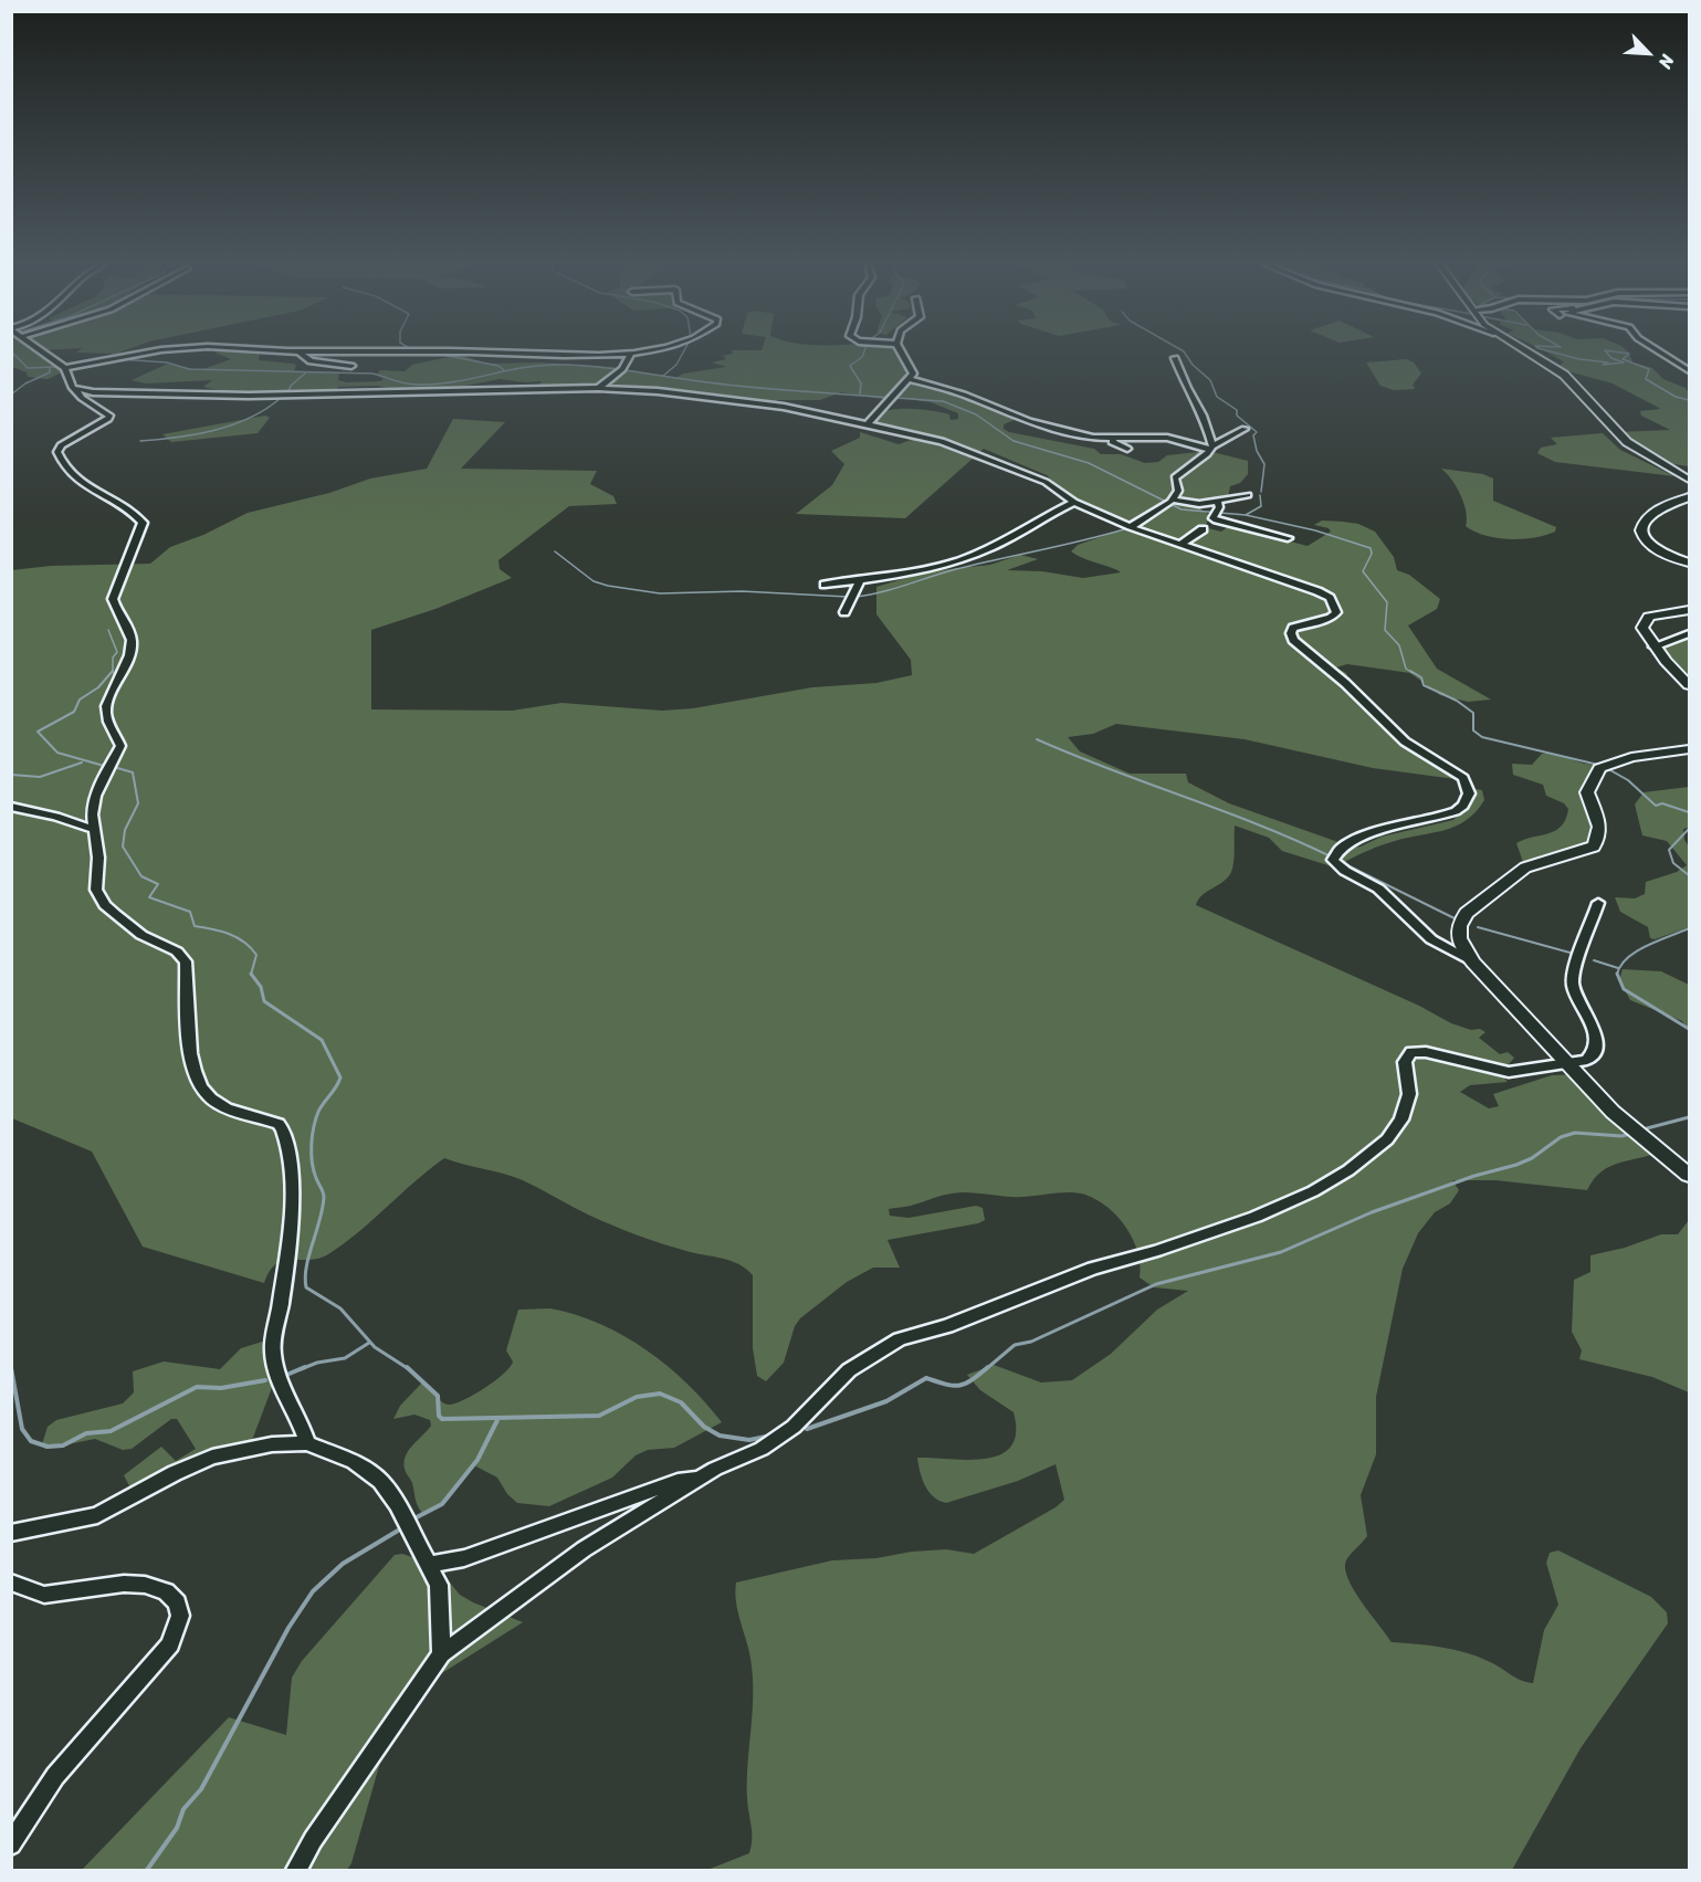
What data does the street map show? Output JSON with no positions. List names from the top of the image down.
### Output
{
  "north": "bottom right"
}
